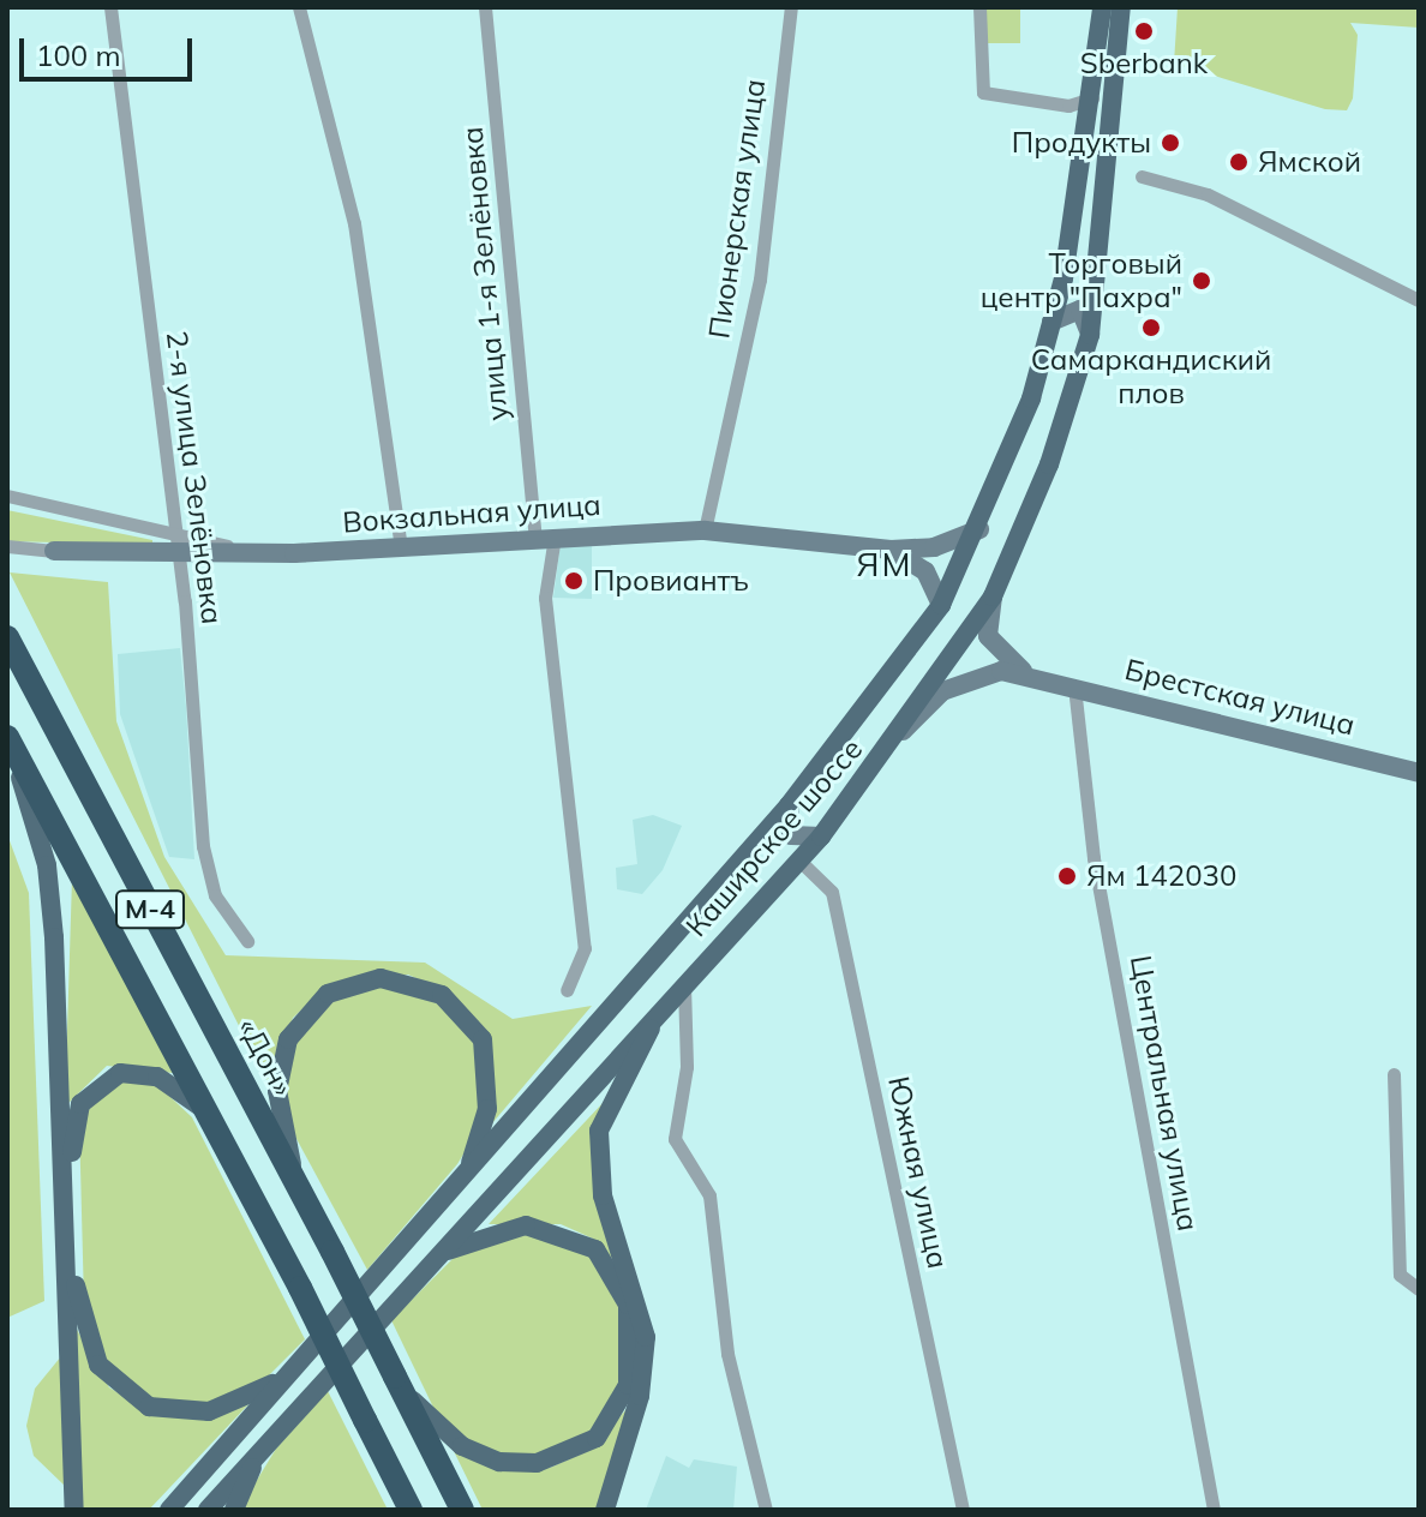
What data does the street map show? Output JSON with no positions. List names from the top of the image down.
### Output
{
  "streets": {
    "highway": ["М-4", "«Дон»"],
    "main road": ["Каширское шоссе"],
    "street": [
      "Пионерская улица",
      "улица 1-я Зелёновка",
      "2-я улица Зелёновка",
      "Вокзальная улица",
      "Брестская улица",
      "Центральная улица",
      "Южная улица"
    ]
  },
  "crossings": [
    ["Пионерская улица", "Вокзальная улица"],
    ["улица 1-я Зелёновка", "Вокзальная улица"],
    ["2-я улица Зелёновка", "Вокзальная улица"],
    ["Вокзальная улица", "Каширское шоссе"],
    ["Брестская улица", "Каширское шоссе"],
    ["Брестская улица", "Центральная улица"],
    ["Каширское шоссе", "Южная улица"]
  ],
  "districts": ["ЯМ"],
  "places": [
    "Sberbank",
    "Продукты",
    "Ямской",
    "Торговый центр \"Пахра\"",
    "Самаркандиский плов",
    "Провиантъ",
    "Ям 142030"
  ],
  "scale_bar": "100 m"
}
